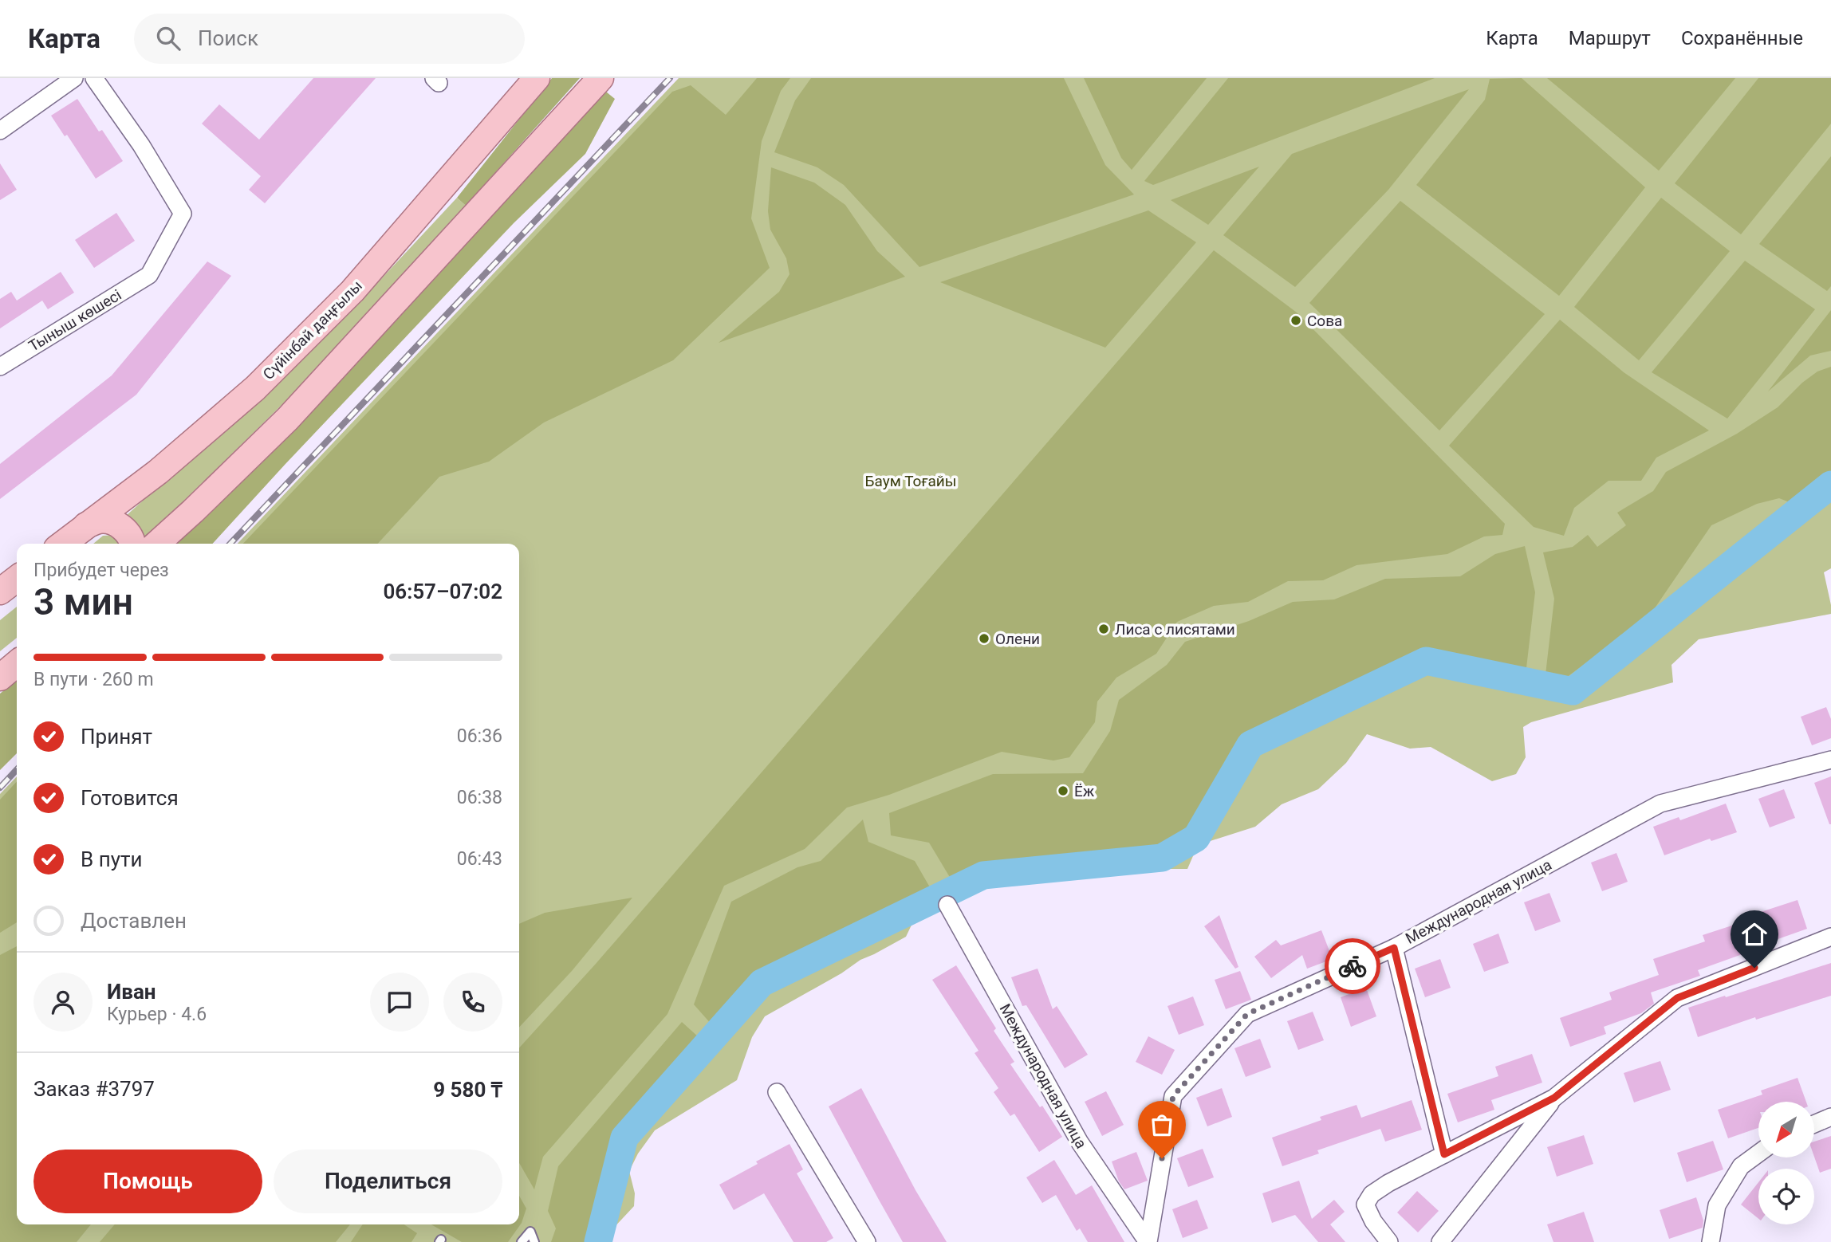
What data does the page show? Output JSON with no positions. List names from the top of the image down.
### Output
{
  "streets": {
    "main road": ["Сүйінбай даңғылы"],
    "street": ["Тыныш көшесі", "Международная улица"]
  },
  "parks": ["Баум Тоғайы"],
  "places": [
    "Сова",
    "Лиса с лисятами",
    "Олени",
    "Ёж"
  ],
  "north": "bottom left",
  "page": {
    "header": "Карта",
    "search": "Поиск",
    "nav": ["Карта", "Маршрут", "Сохранённые"],
    "heading": ["3 мин", "Прибудет через", "06:57–07:02"],
    "panel": [
      "Иван",
      "Курьер · 4.6",
      "Заказ #3797",
      "9 580 ₸"
    ],
    "bar": "В пути · 260 m",
    "list": [
      ["Принят", "06:36"],
      ["Готовится", "06:38"],
      ["В пути", "06:43"],
      "Доставлен"
    ],
    "buttons": ["Помощь", "Поделиться"]
  }
}
